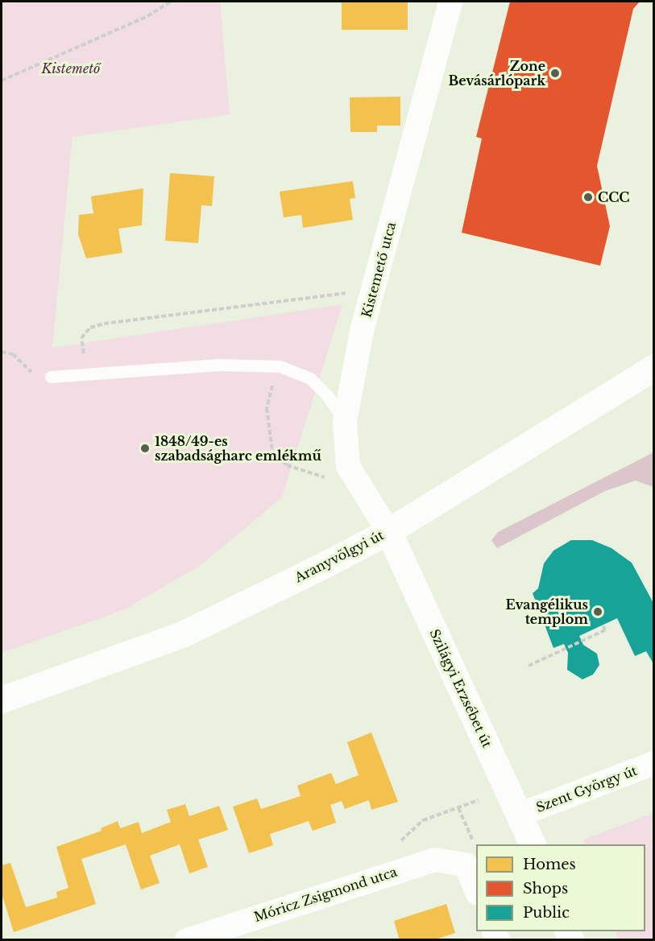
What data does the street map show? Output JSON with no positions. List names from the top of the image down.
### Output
{
  "streets": {
    "street": [
      "Kistemető utca",
      "Aranyvölgyi út",
      "Szilágyi Erzsébet út",
      "Szent György út",
      "Móricz Zsigmond utca"
    ]
  },
  "crossings": [
    ["Kistemető utca", "Aranyvölgyi út"],
    ["Kistemető utca", "Szilágyi Erzsébet út"],
    ["Aranyvölgyi út", "Szilágyi Erzsébet út"],
    ["Szilágyi Erzsébet út", "Szent György út"]
  ],
  "parks": ["Kistemető"],
  "places": [
    "Zone Bevásárlópark",
    "CCC",
    "1848/49-es szabadságharc emlékmű",
    "Evangélikus templom"
  ],
  "legend": ["Homes", "Shops", "Public"]
}
